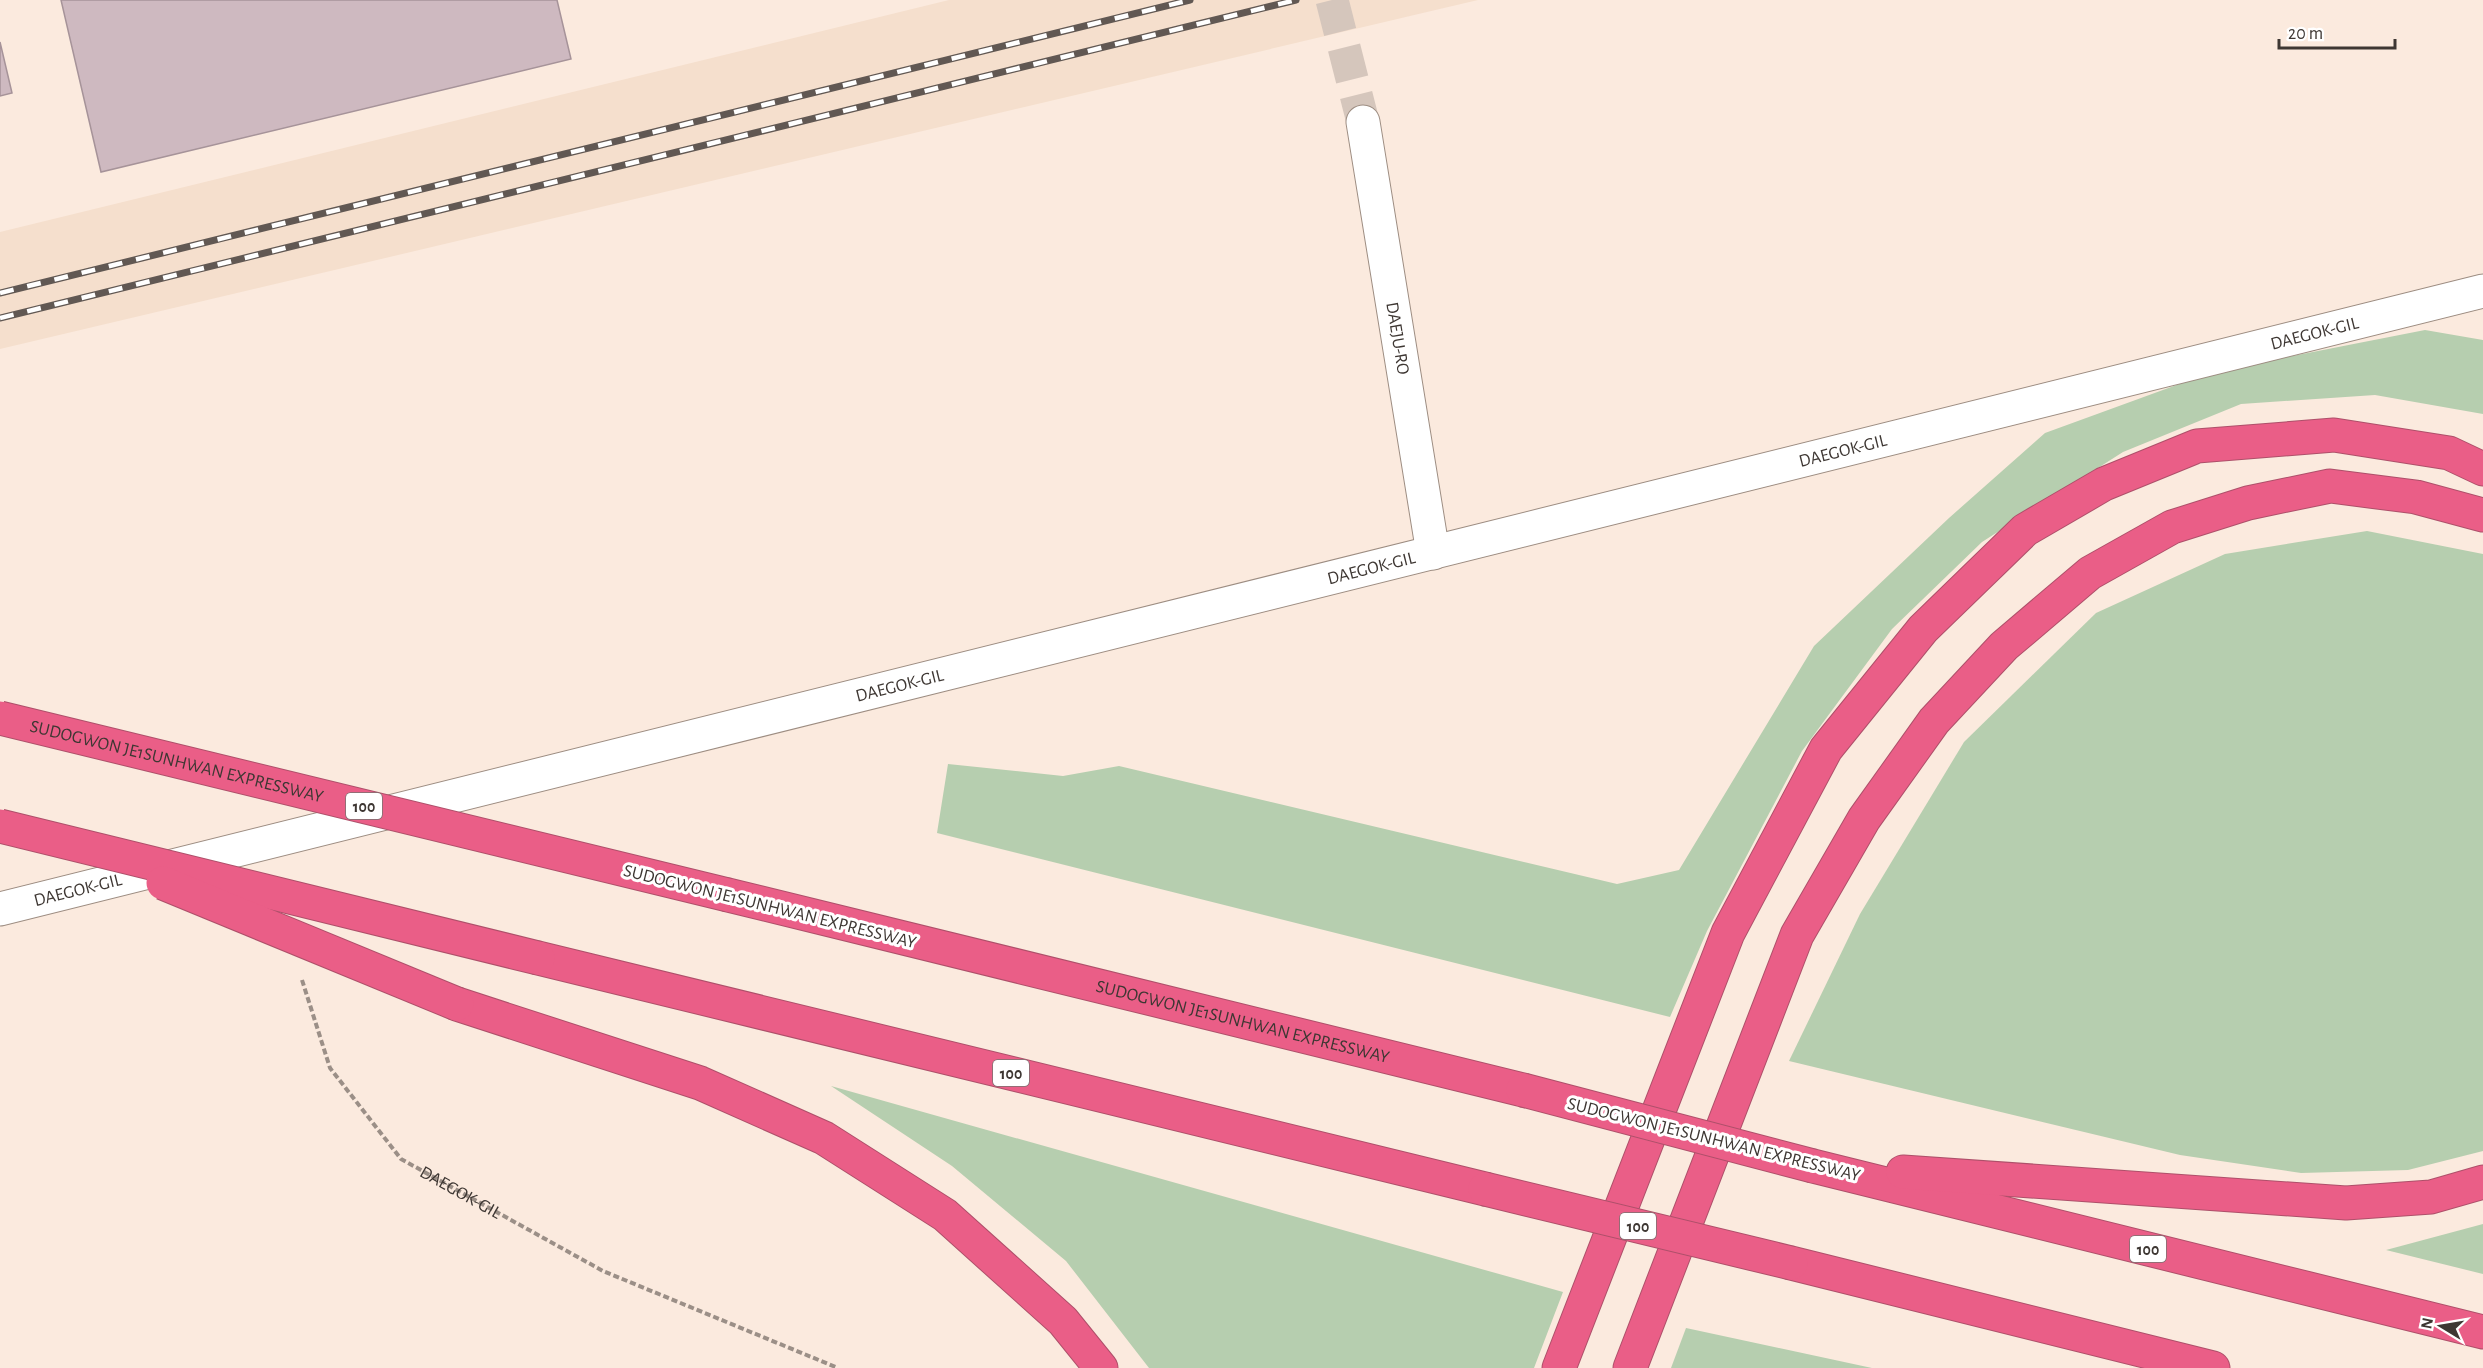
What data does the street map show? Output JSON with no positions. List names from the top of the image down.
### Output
{
  "streets": {
    "highway": ["SUDOGWON JE1SUNHWAN EXPRESSWAY", "100"],
    "street": ["DAEGOK-GIL", "DAEJU-RO"]
  },
  "crossings": [
    ["DAEGOK-GIL", "DAEJU-RO"]
  ],
  "scale_bar": "20 m",
  "north": "left"
}
